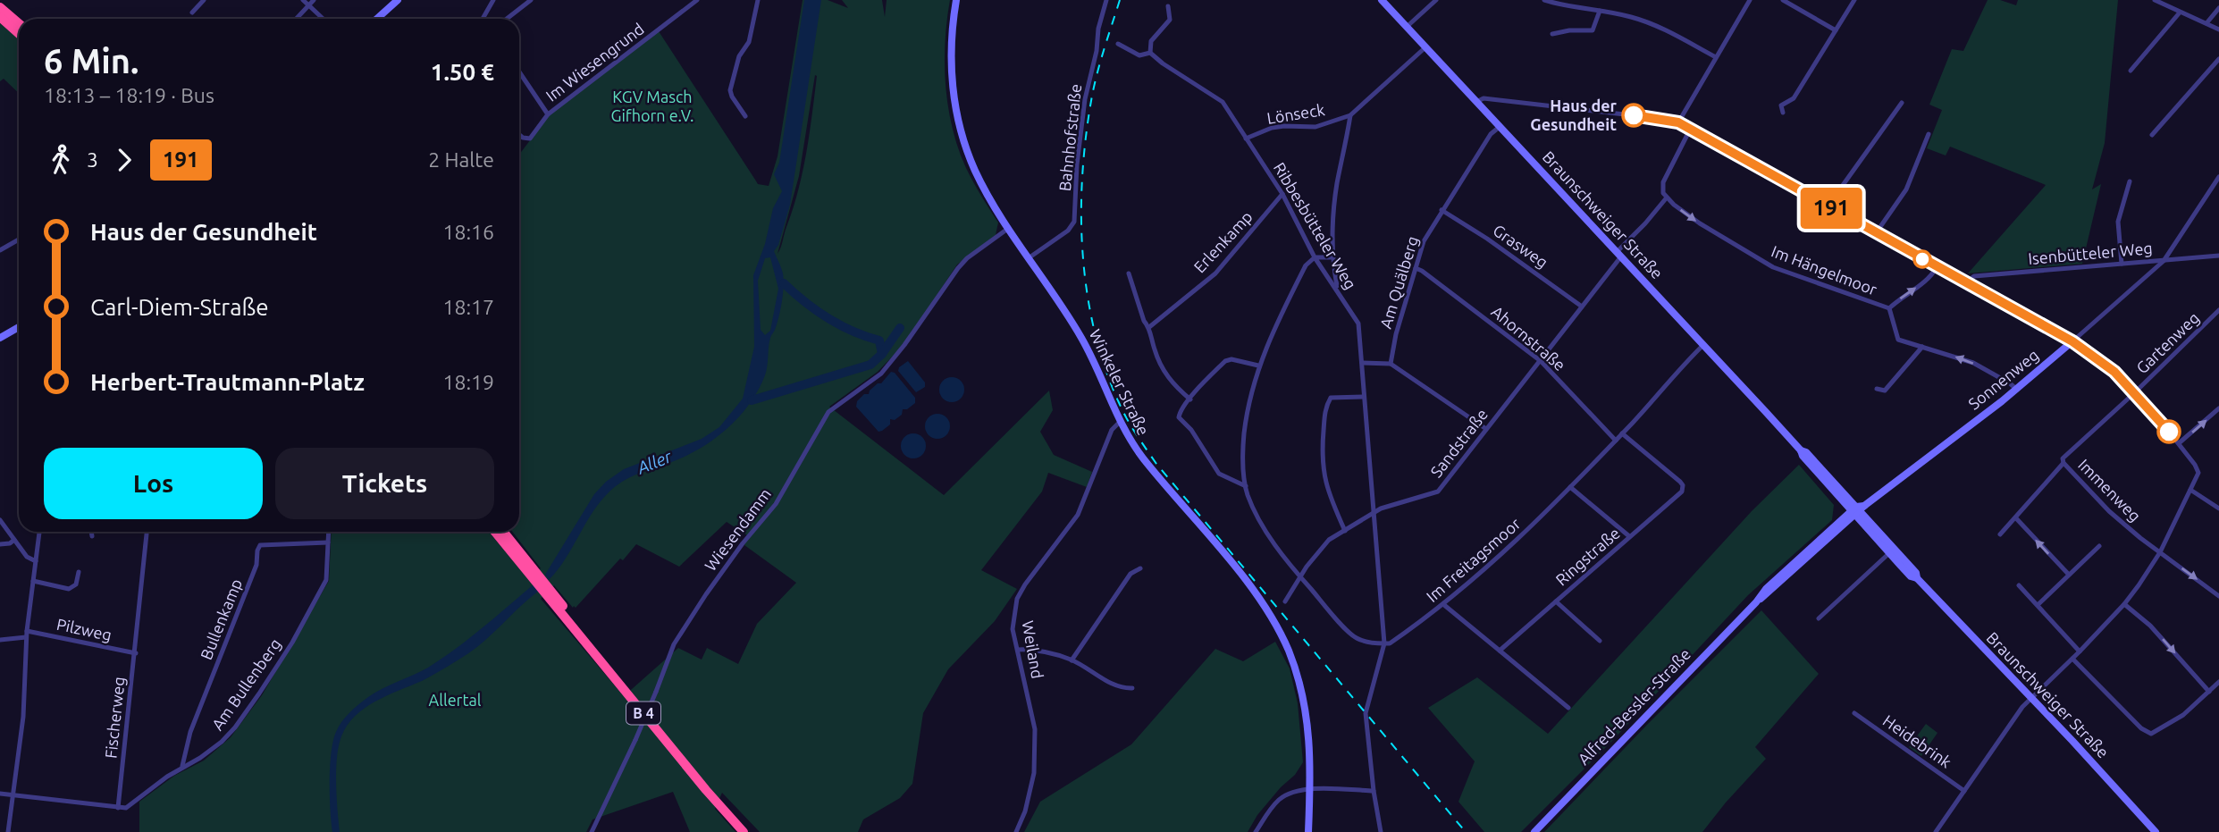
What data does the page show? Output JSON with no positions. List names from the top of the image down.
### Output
{
  "streets": {
    "highway": ["B 4"],
    "street": [
      "Im Wiesengrund",
      "Lönseck",
      "Bahnhofstraße",
      "Braunschweiger Straße",
      "Ribbesbütteler Weg",
      "Erlenkamp",
      "Grasweg",
      "Isenbütteler Weg",
      "Im Hängelmoor",
      "Am Quälberg",
      "Ahornstraße",
      "Gartenweg",
      "Sonnenweg",
      "Winkeler Straße",
      "Sandstraße",
      "Immenweg",
      "Wiesendamm",
      "Ringstraße",
      "Im Freitagsmoor",
      "Bullenkamp",
      "Pilzweg",
      "Weiland",
      "Am Bullenberg",
      "Alfred-Bessler-Straße",
      "Fischerweg",
      "Heidebrink"
    ]
  },
  "crossings": [
    ["Lönseck", "Ribbesbütteler Weg"],
    ["Bahnhofstraße", "Winkeler Straße"],
    ["Braunschweiger Straße", "Am Quälberg"],
    ["Braunschweiger Straße", "Sonnenweg"],
    ["Braunschweiger Straße", "Sandstraße"],
    ["Braunschweiger Straße", "Im Freitagsmoor"],
    ["Braunschweiger Straße", "Alfred-Bessler-Straße"],
    ["Ribbesbütteler Weg", "Erlenkamp"],
    ["Ribbesbütteler Weg", "Sandstraße"],
    ["Ribbesbütteler Weg", "Im Freitagsmoor"],
    ["Grasweg", "Am Quälberg"],
    ["Grasweg", "Sandstraße"],
    ["Isenbütteler Weg", "Sonnenweg"],
    ["Am Quälberg", "Ahornstraße"],
    ["Ahornstraße", "Sandstraße"],
    ["Ahornstraße", "Im Freitagsmoor"],
    ["Gartenweg", "Immenweg"],
    ["Sonnenweg", "Alfred-Bessler-Straße"],
    ["Winkeler Straße", "Wiesendamm"],
    ["Winkeler Straße", "Weiland"],
    ["Ringstraße", "Im Freitagsmoor"],
    ["Bullenkamp", "Am Bullenberg"],
    ["Pilzweg", "Fischerweg"],
    ["Am Bullenberg", "Fischerweg"]
  ],
  "one_way": ["Im Hängelmoor"],
  "water": ["Aller"],
  "parks": ["KGV Masch Gifhorn e.V.", "Allertal"],
  "places": ["Haus der Gesundheit"],
  "lines": ["bus line 191"],
  "page": {
    "on_map": "191",
    "heading": ["6 Min.", "18:13 – 18:19 · Bus", "1.50 €"],
    "legs": ["3", "191", "2 Halte"],
    "list": [
      {
        "name": "Haus der Gesundheit",
        "value": "18:16"
      },
      {
        "name": "Carl-Diem-Straße",
        "value": "18:17"
      },
      {
        "name": "Herbert-Trautmann-Platz",
        "value": "18:19"
      }
    ],
    "buttons": ["Los", "Tickets"]
  }
}
